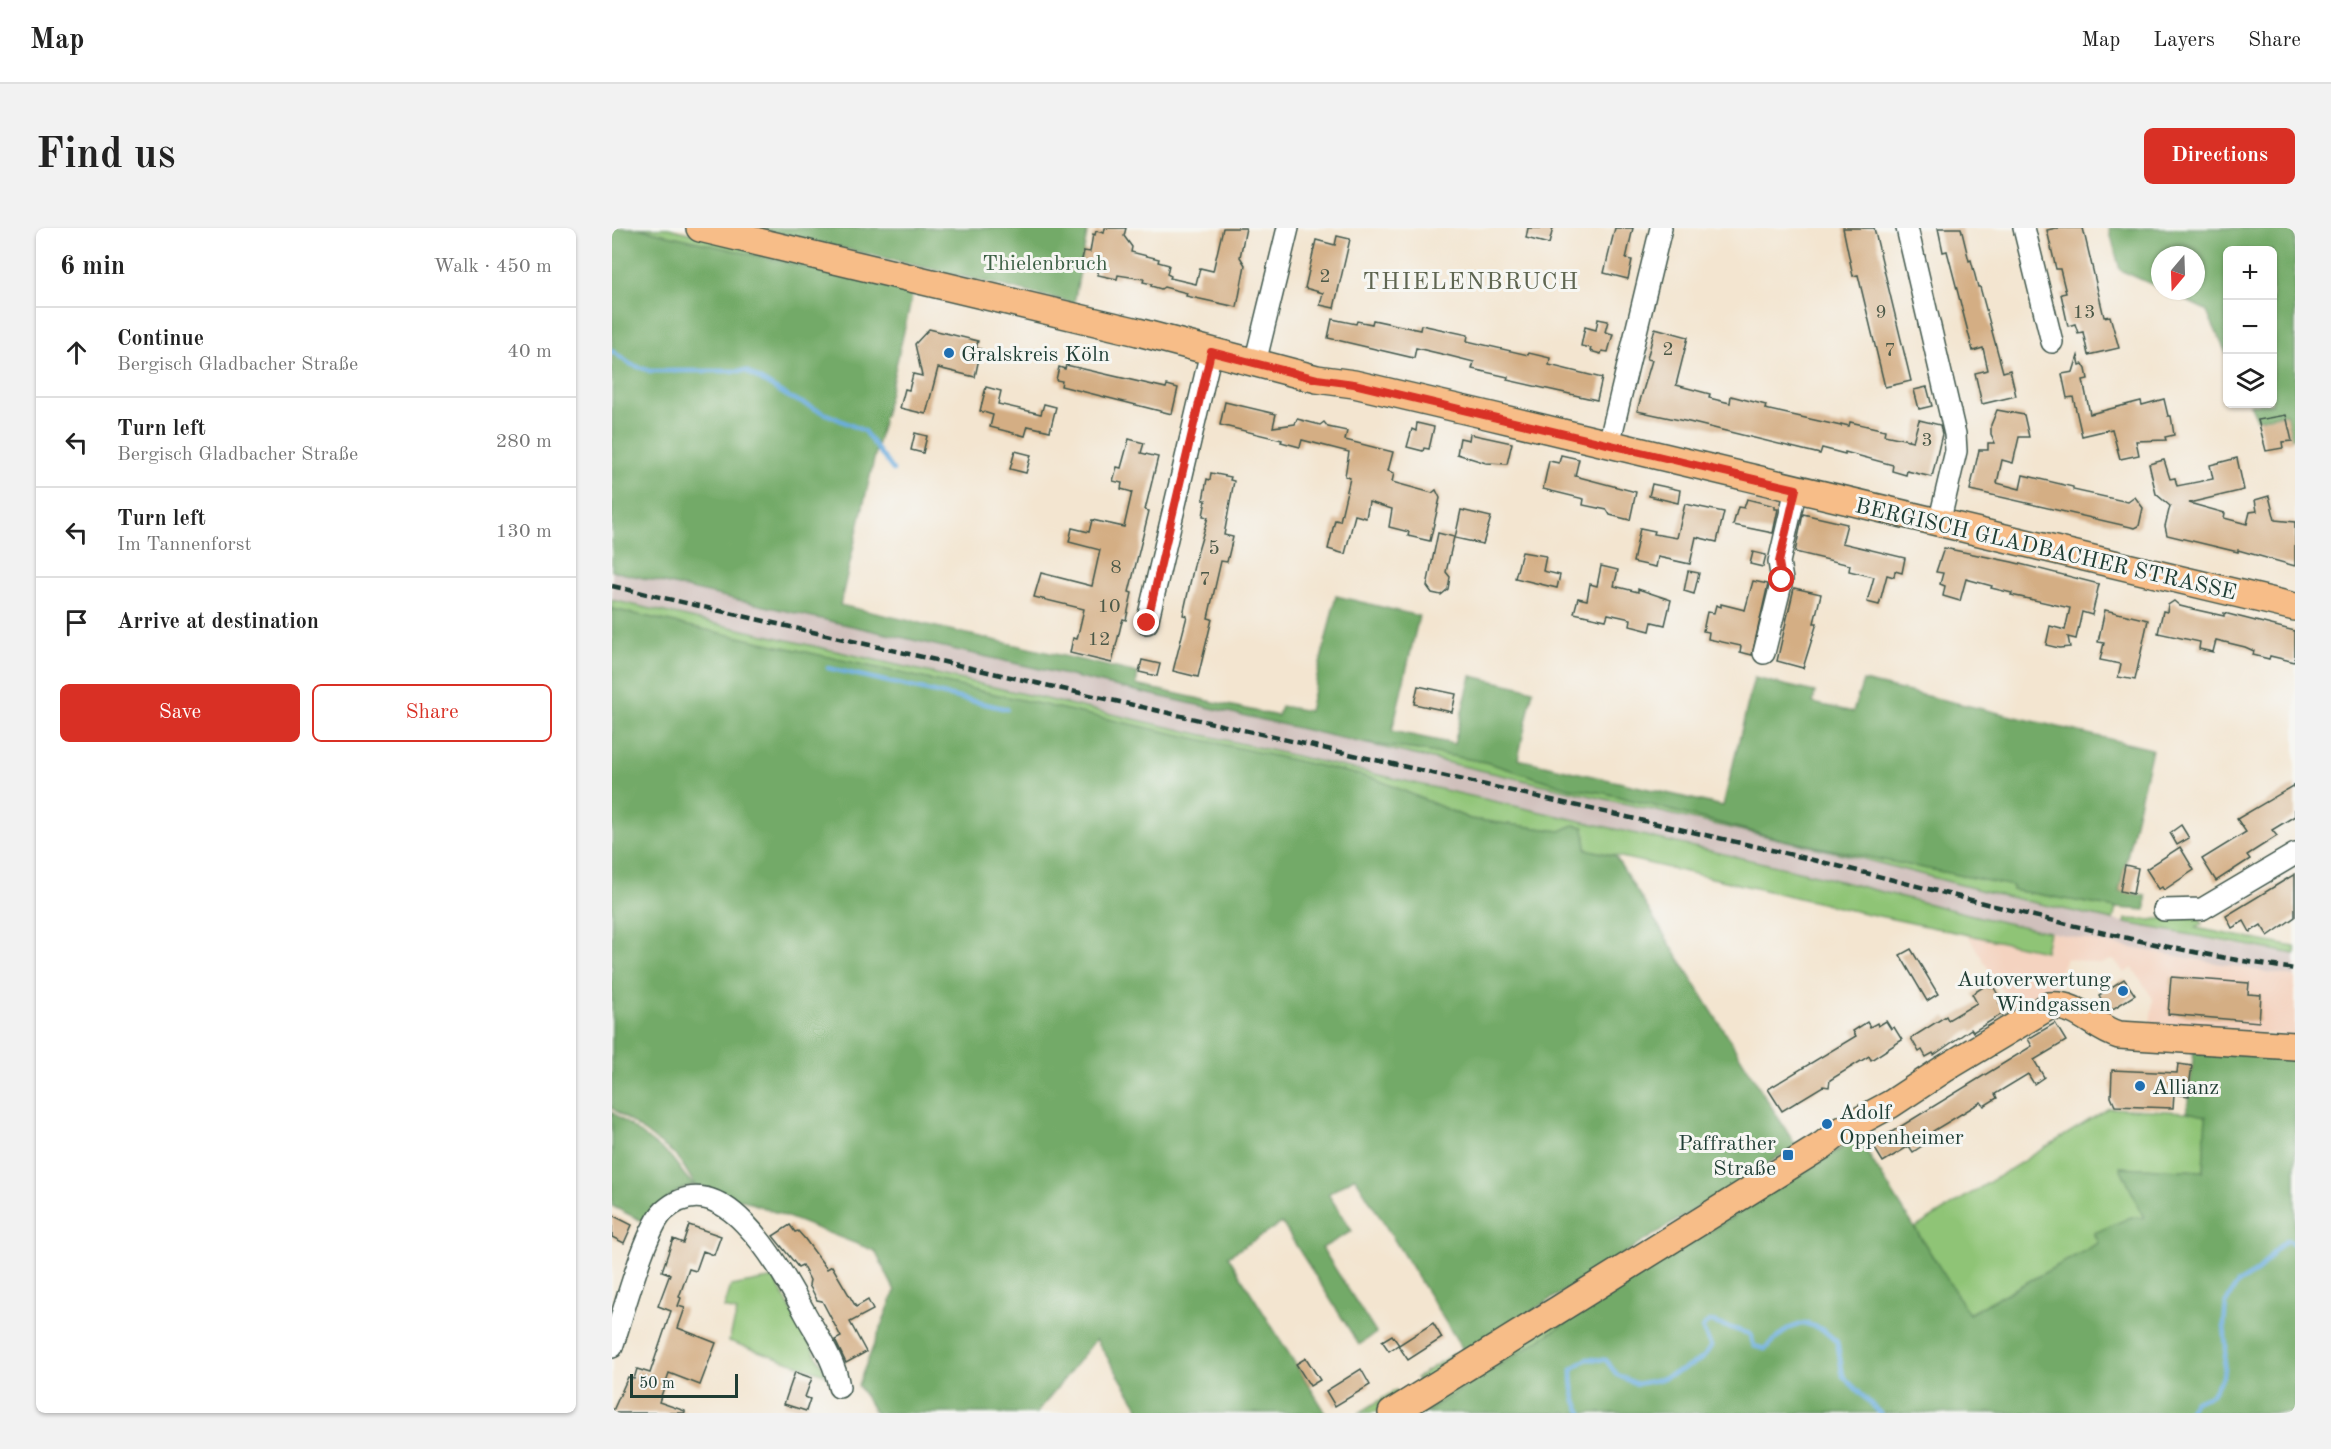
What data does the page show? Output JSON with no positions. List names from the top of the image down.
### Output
{
  "streets": {
    "main road": ["BERGISCH GLADBACHER STRASSE"]
  },
  "districts": ["THIELENBRUCH"],
  "parks": ["Thielenbruch"],
  "places": {
    "other": [
      "Gralskreis Köln",
      "Autoverwertung Windgassen",
      "Allianz",
      "Adolf Oppenheimer"
    ],
    "transit": ["Paffrather Straße"]
  },
  "house_numbers": [
    "2",
    "9",
    "13",
    "2",
    "7",
    "3",
    "5",
    "8",
    "7",
    "10",
    "12"
  ],
  "scale_bar": "50 m",
  "north": "bottom",
  "page": {
    "header": "Map",
    "nav": ["Map", "Layers", "Share"],
    "buttons": [
      "Directions",
      ["Save", "Share"]
    ],
    "title": "Find us",
    "heading": ["6 min", "Walk · 450 m"],
    "map_buttons": ["+", "−"],
    "list": [
      ["Continue", "Bergisch Gladbacher Straße", "40 m"],
      ["Turn left", "Bergisch Gladbacher Straße", "280 m"],
      ["Turn left", "Im Tannenforst", "130 m"],
      "Arrive at destination"
    ],
    "scale": "50 m"
  }
}
